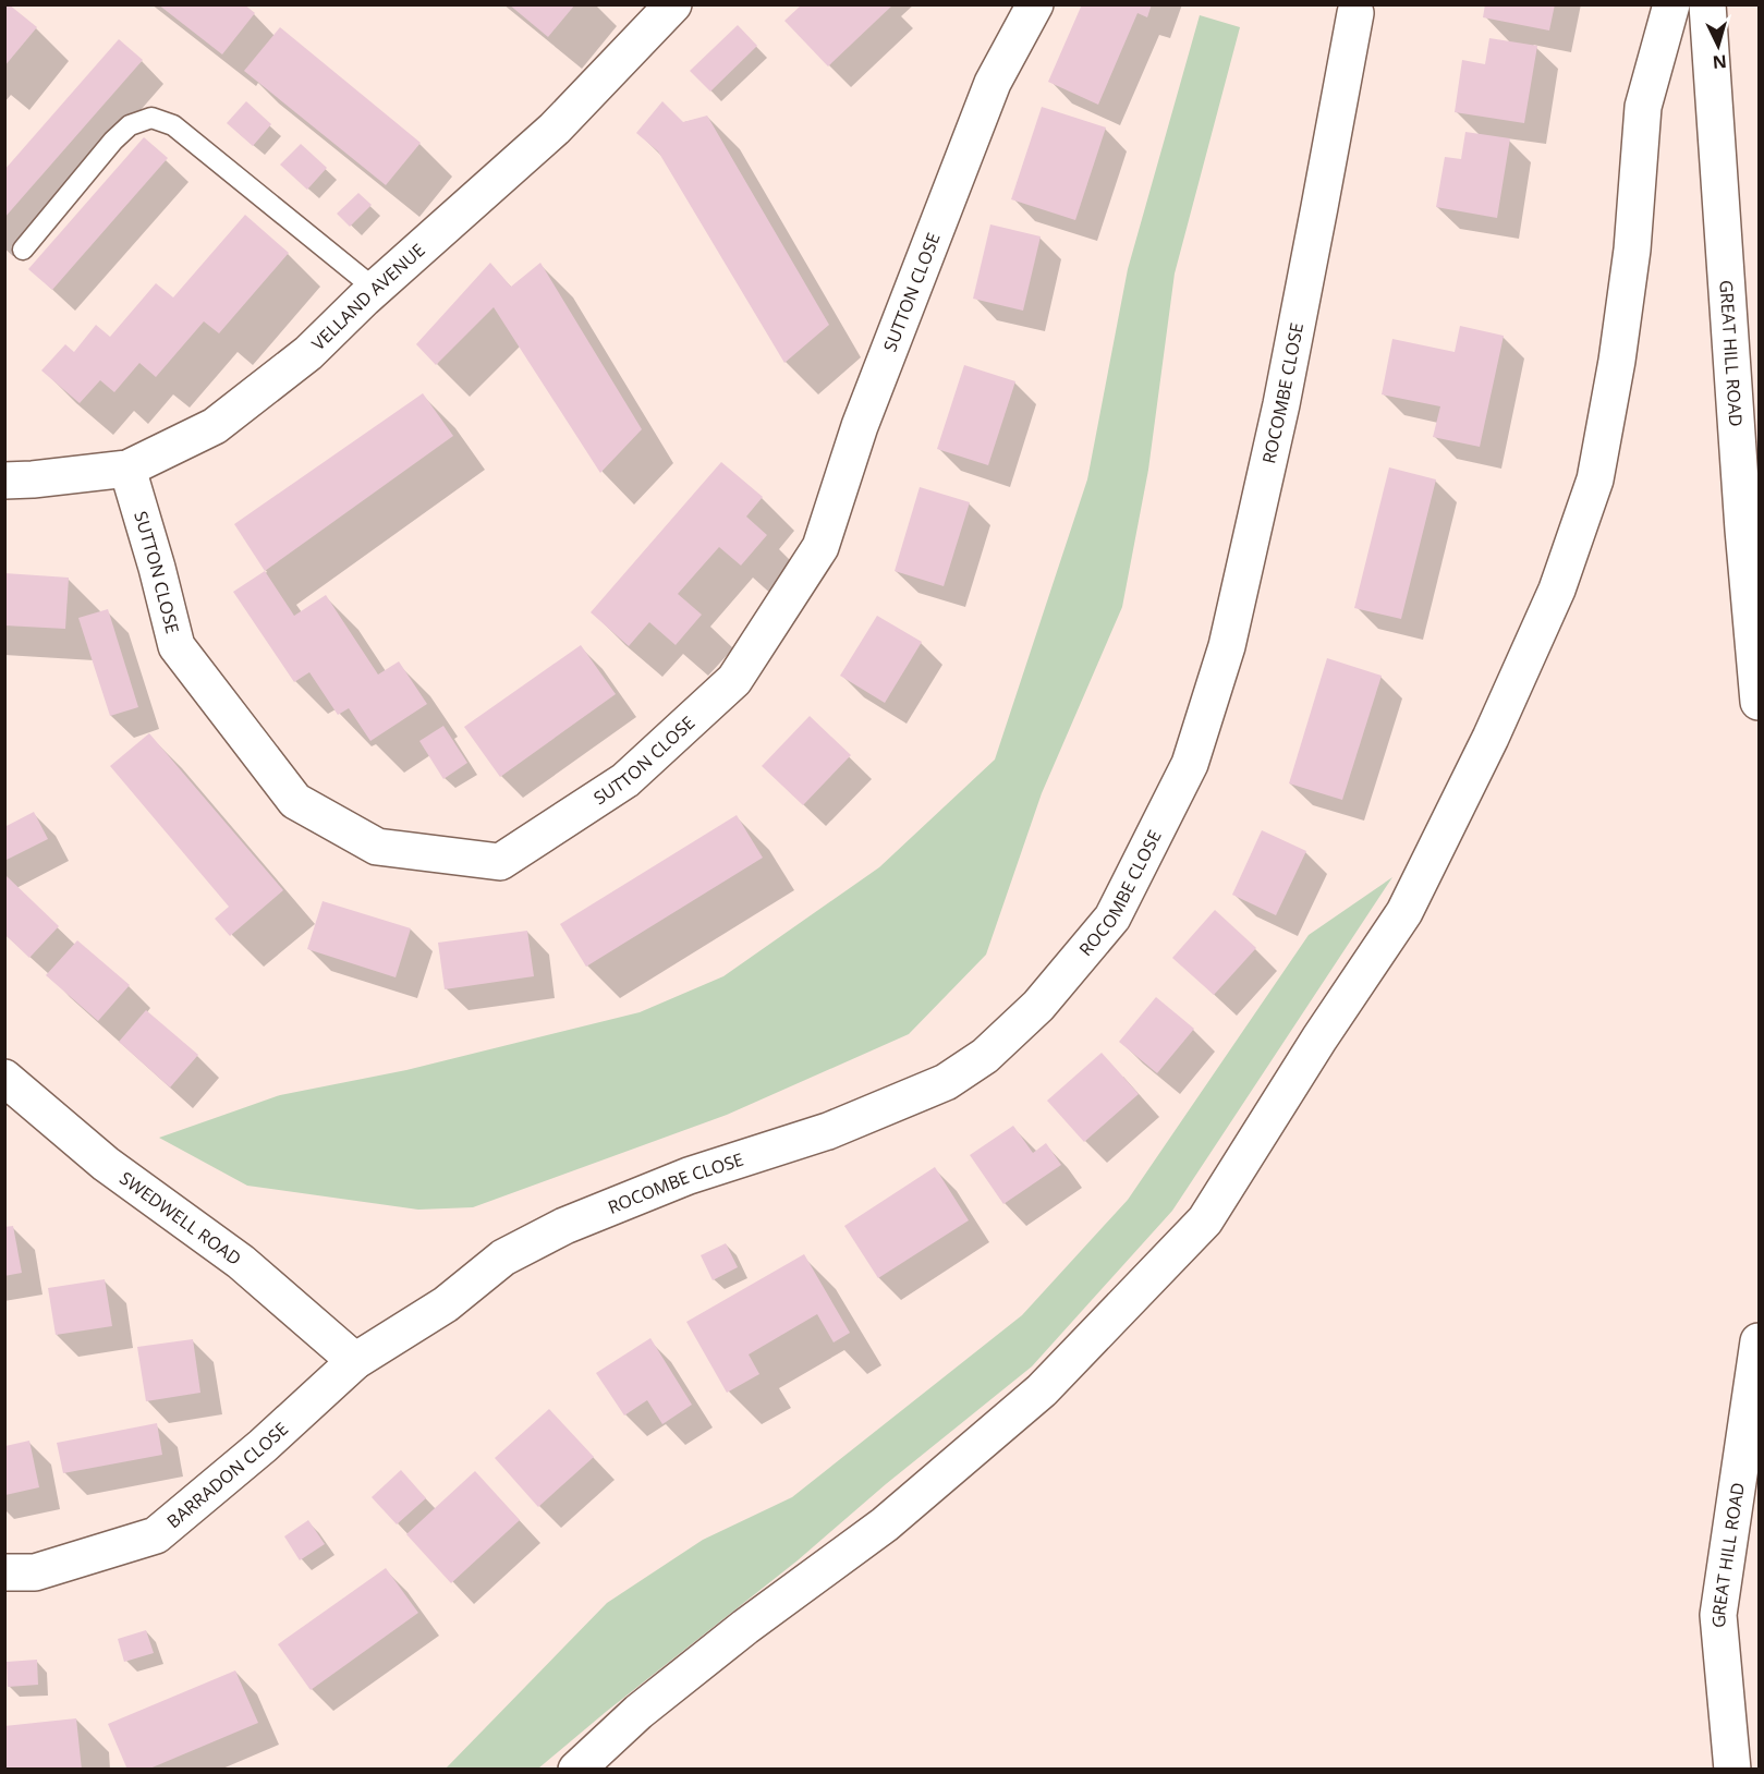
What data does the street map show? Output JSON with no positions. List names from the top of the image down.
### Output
{
  "streets": {
    "street": [
      "SUTTON CLOSE",
      "VELLAND AVENUE",
      "GREAT HILL ROAD",
      "ROCOMBE CLOSE",
      "SWEDWELL ROAD",
      "BARRADON CLOSE"
    ]
  },
  "crossings": [
    ["SUTTON CLOSE", "VELLAND AVENUE"],
    ["ROCOMBE CLOSE", "SWEDWELL ROAD"],
    ["ROCOMBE CLOSE", "BARRADON CLOSE"],
    ["SWEDWELL ROAD", "BARRADON CLOSE"]
  ],
  "north": "bottom"
}
